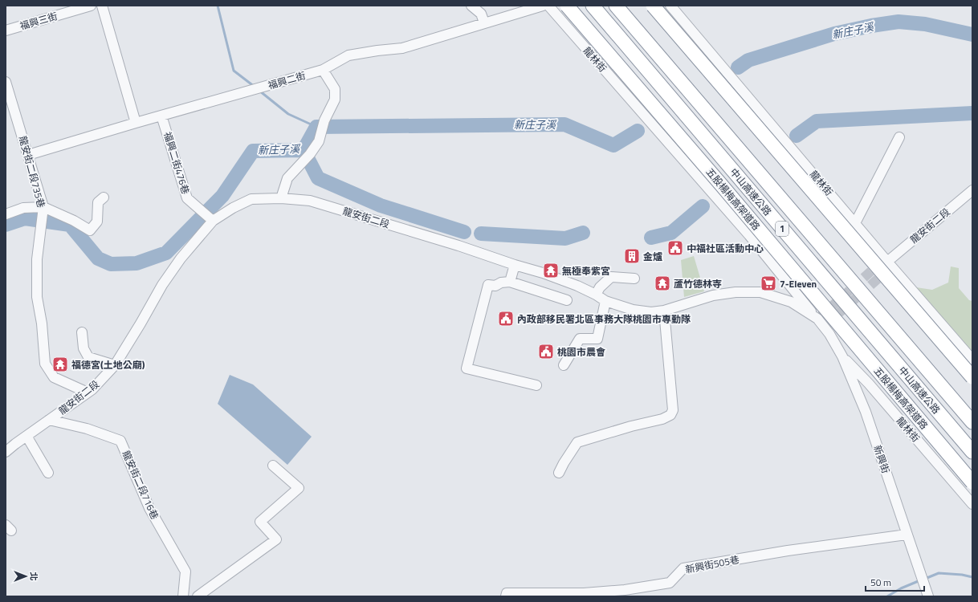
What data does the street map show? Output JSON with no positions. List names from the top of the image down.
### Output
{
  "streets": {
    "highway": ["中山高速公路", "五股楊梅高架道路", "1"],
    "street": [
      "福興三街",
      "龍林街",
      "福興二街",
      "福興二街476巷",
      "龍安街二段735巷",
      "龍安街二段",
      "新興街",
      "龍安街二段716巷",
      "新興街505巷"
    ]
  },
  "crossings": [
    ["龍林街", "龍安街二段"],
    ["龍林街", "新興街"],
    ["福興二街", "福興二街476巷"],
    ["福興二街", "龍安街二段735巷"],
    ["福興二街476巷", "龍安街二段"],
    ["龍安街二段735巷", "龍安街二段"],
    ["龍安街二段", "新興街"],
    ["龍安街二段", "龍安街二段716巷"],
    ["新興街", "新興街505巷"]
  ],
  "water": ["新庄子溪"],
  "places": {
    "public building": ["中福社區活動中心", "內政部移民署北區事務大隊桃園市專勤隊", "桃園市農會"],
    "building": ["金爐"],
    "temple": ["無極奉紫宮", "蘆竹德林寺", "福德宮(土地公廟)"],
    "supermarket": ["7-Eleven"]
  },
  "scale_bar": "50 m",
  "north": "right"
}
